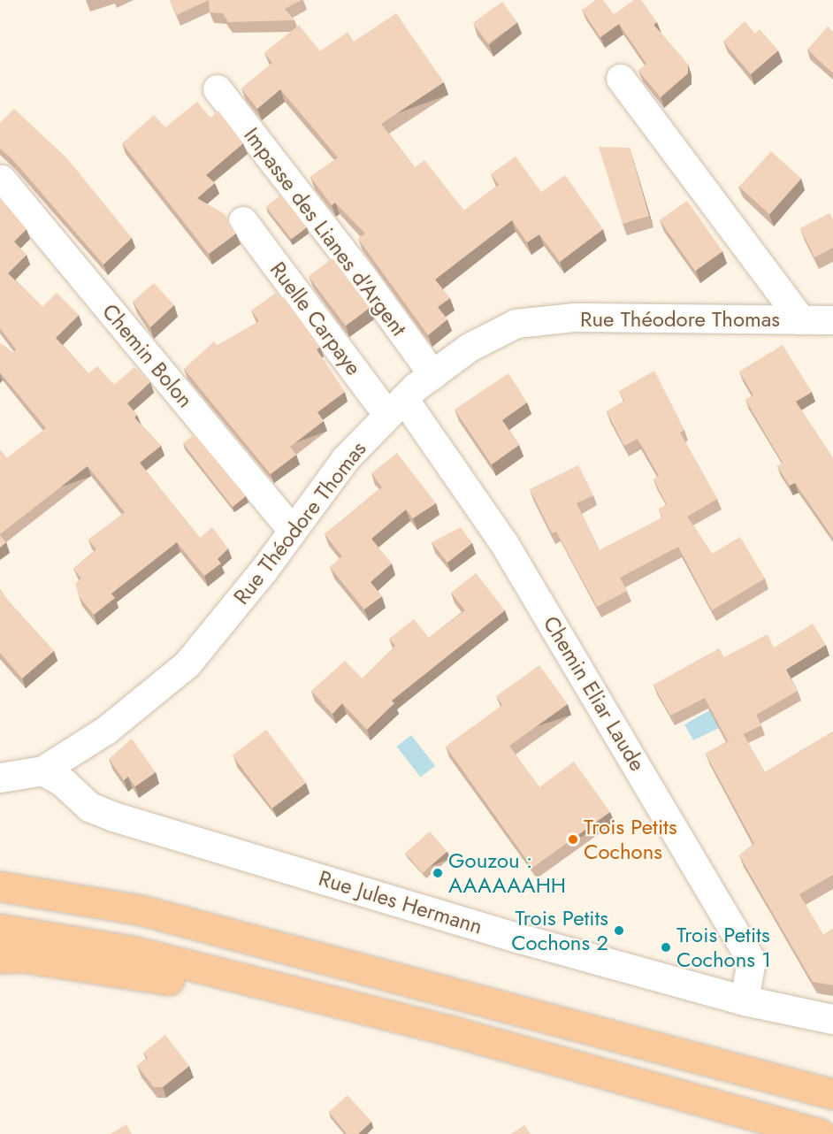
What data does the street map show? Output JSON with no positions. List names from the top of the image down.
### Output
{
  "streets": {
    "street": [
      "Impasse des Lianes d'Argent",
      "Ruelle Carpaye",
      "Rue Théodore Thomas",
      "Chemin Bolon",
      "Chemin Eliar Laude",
      "Rue Jules Hermann"
    ]
  },
  "crossings": [
    ["Impasse des Lianes d'Argent", "Rue Théodore Thomas"],
    ["Ruelle Carpaye", "Rue Théodore Thomas"],
    ["Ruelle Carpaye", "Chemin Eliar Laude"],
    ["Rue Théodore Thomas", "Chemin Bolon"],
    ["Rue Théodore Thomas", "Chemin Eliar Laude"],
    ["Rue Théodore Thomas", "Rue Jules Hermann"],
    ["Chemin Eliar Laude", "Rue Jules Hermann"]
  ],
  "places": [
    "Trois Petits Cochons",
    "Gouzou : AAAAAAHH",
    "Trois Petits Cochons 2",
    "Trois Petits Cochons 1"
  ]
}
